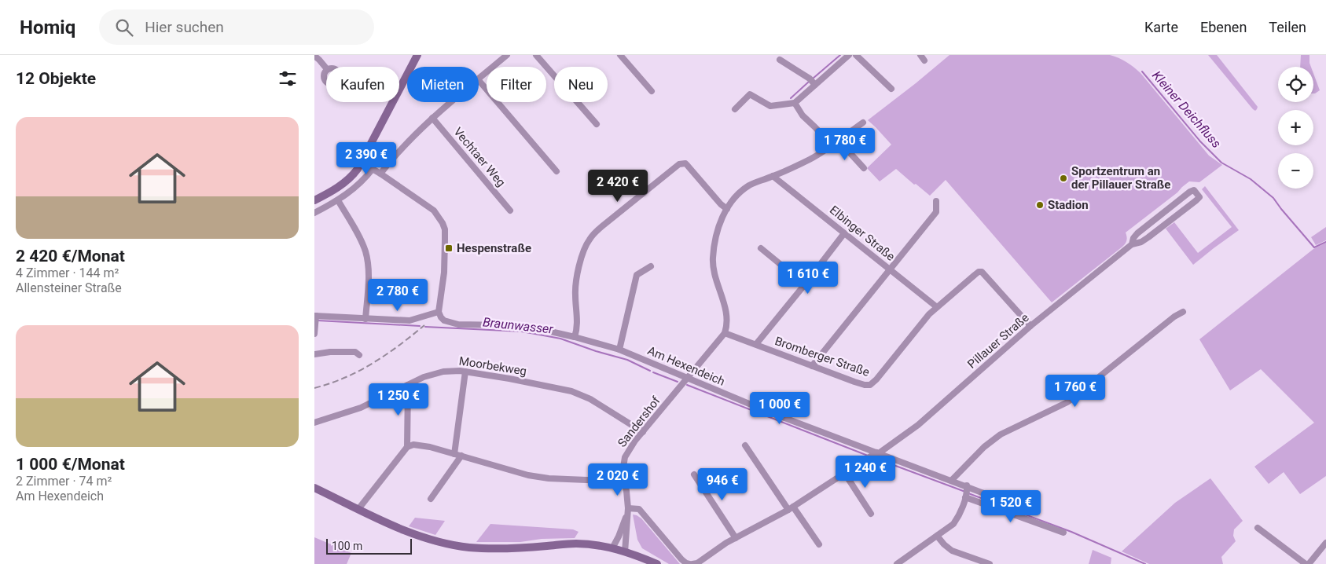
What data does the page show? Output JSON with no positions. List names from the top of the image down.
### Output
{
  "streets": {
    "street": [
      "Vechtaer Weg",
      "Elbinger Straße",
      "Pillauer Straße",
      "Bromberger Straße",
      "Moorbekweg",
      "Am Hexendeich",
      "Sandershof"
    ]
  },
  "crossings": [
    ["Elbinger Straße", "Bromberger Straße"],
    ["Pillauer Straße", "Bromberger Straße"],
    ["Pillauer Straße", "Am Hexendeich"],
    ["Bromberger Straße", "Sandershof"],
    ["Moorbekweg", "Sandershof"],
    ["Am Hexendeich", "Sandershof"]
  ],
  "water": ["Kleiner Deichfluss", "Braunwasser"],
  "places": {
    "other": ["Sportzentrum an der Pillauer Straße", "Stadion"],
    "transit": ["Hespenstraße"]
  },
  "scale_bar": "100 m",
  "page": {
    "header": "Homiq",
    "search": "Hier suchen",
    "nav": ["Karte", "Ebenen", "Teilen"],
    "heading": "12 Objekte",
    "map_buttons": ["+", "−"],
    "chip": [
      "Kaufen",
      "Mieten",
      "Filter",
      "Neu"
    ],
    "list": [
      {
        "name": "2 420 €/Monat",
        "note": "4 Zimmer · 144 m² · Allensteiner Straße"
      },
      {
        "name": "1 000 €/Monat",
        "note": "2 Zimmer · 74 m² · Am Hexendeich"
      }
    ],
    "price": [
      "1 780 €",
      "2 390 €",
      "2 420 €",
      "1 610 €",
      "2 780 €",
      "1 760 €",
      "1 250 €",
      "1 000 €",
      "1 240 €",
      "2 020 €",
      "946 €",
      "1 520 €"
    ],
    "scale": "100 m"
  }
}
